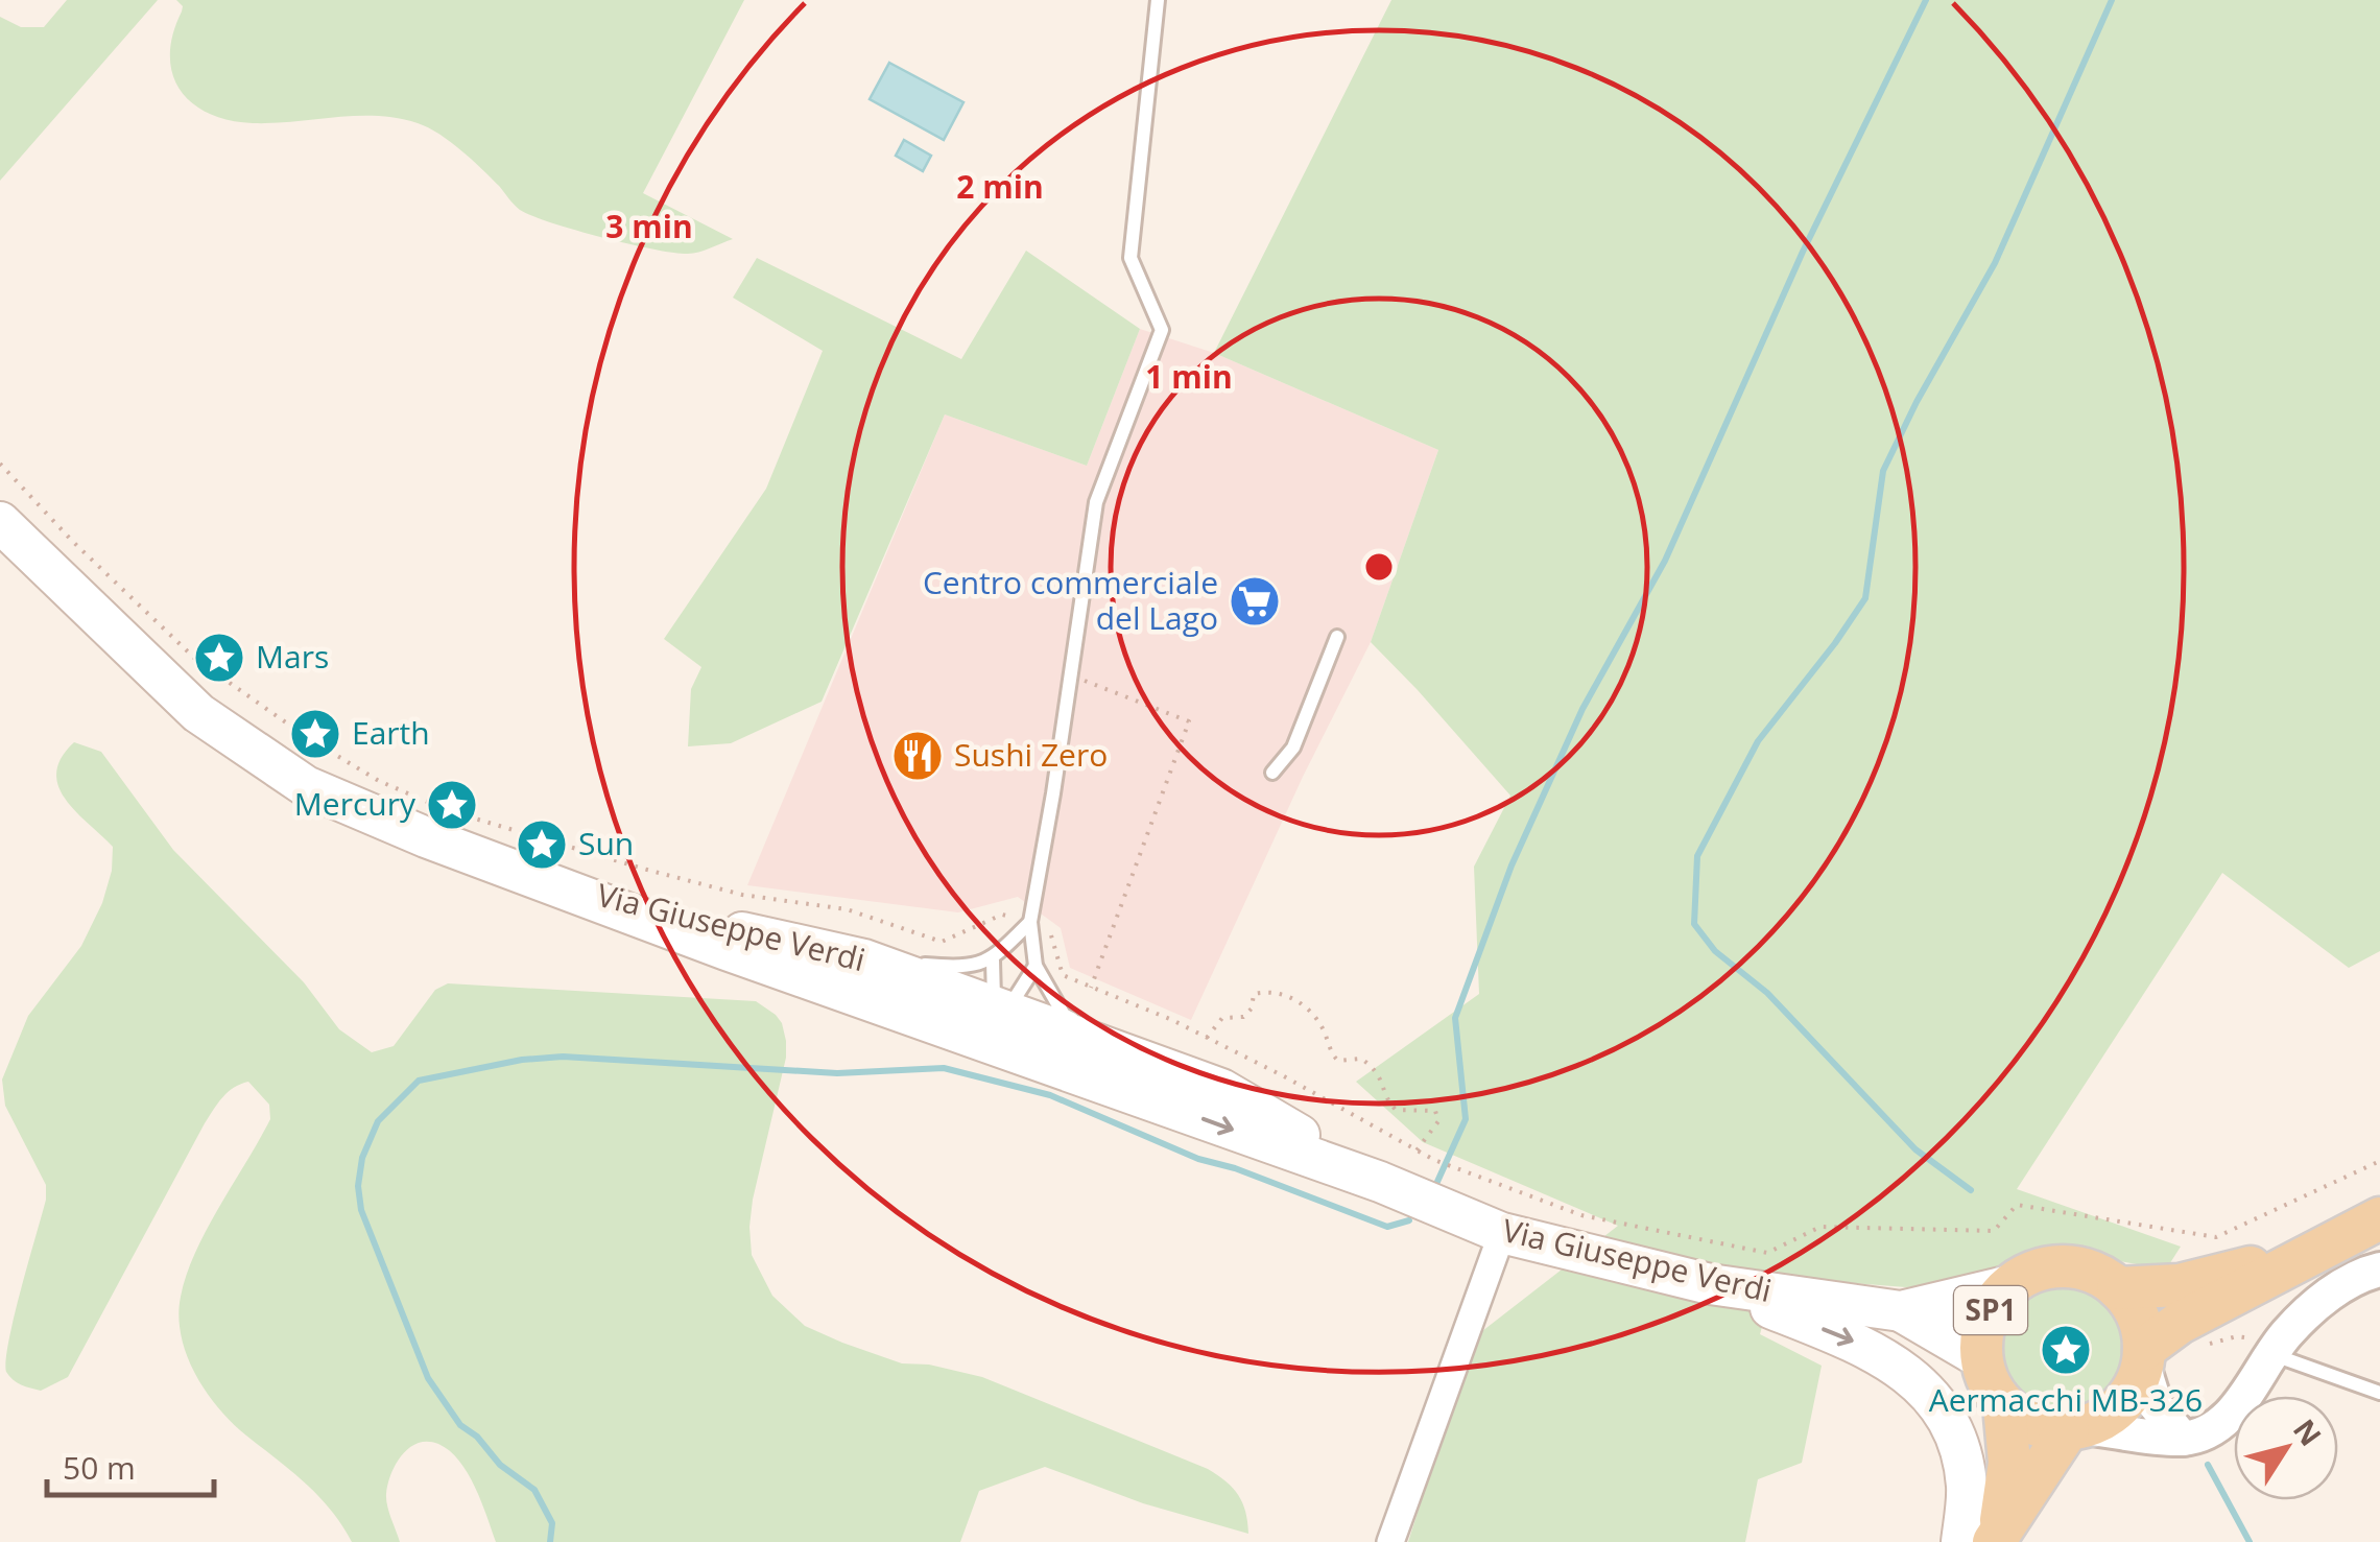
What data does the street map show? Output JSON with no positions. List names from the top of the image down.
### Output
{
  "streets": {
    "main road": ["Via Giuseppe Verdi", "SP1"]
  },
  "crossings": [
    ["Via Giuseppe Verdi", "SP1"]
  ],
  "places": {
    "supermarket": ["Centro commerciale del Lago"],
    "place": [
      "Mars",
      "Earth",
      "Mercury",
      "Sun",
      "Aermacchi MB-326"
    ],
    "restaurant": ["Sushi Zero"]
  },
  "scale_bar": "50 m",
  "north": "top right",
  "rings": ["2 min", "3 min", "1 min"]
}
